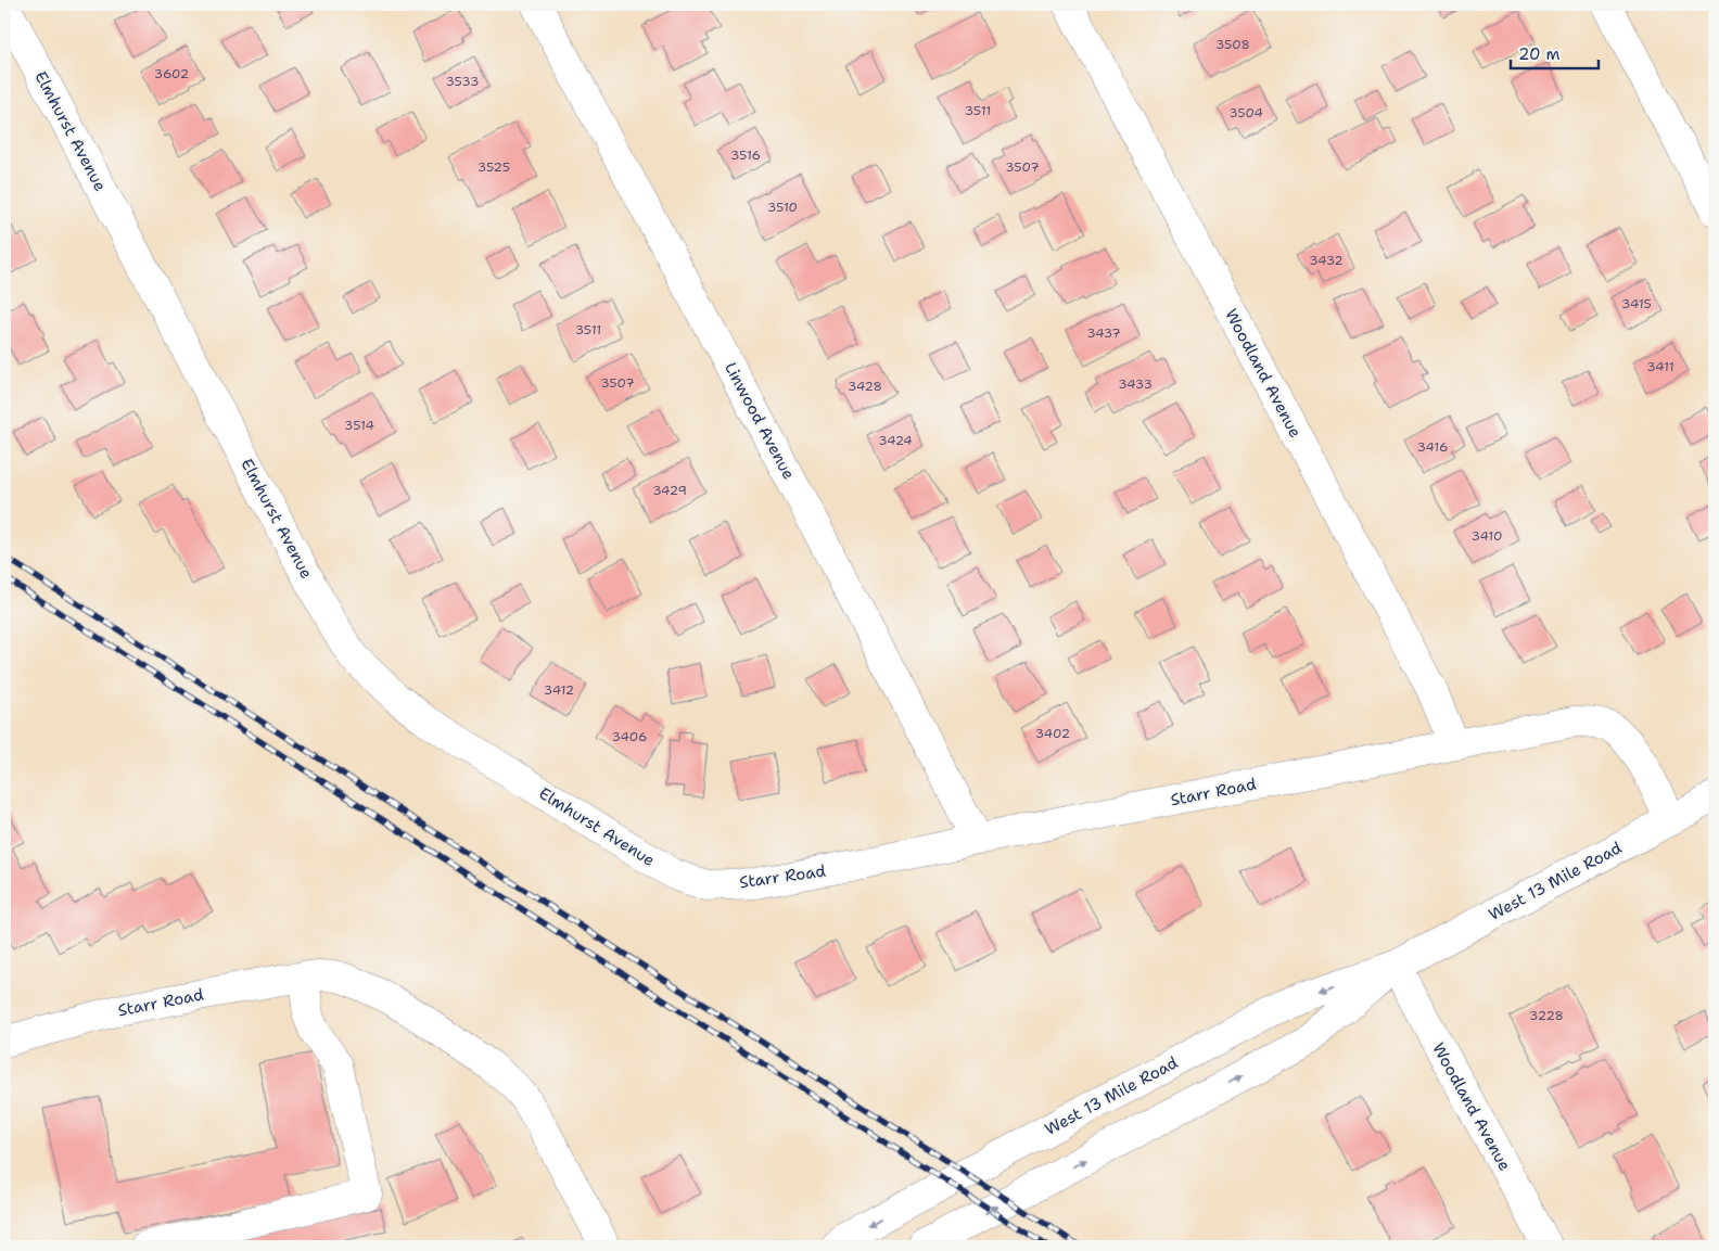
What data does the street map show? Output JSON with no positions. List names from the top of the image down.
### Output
{
  "streets": {
    "street": [
      "Elmhurst Avenue",
      "Woodland Avenue",
      "Linwood Avenue",
      "Starr Road",
      "West 13 Mile Road"
    ]
  },
  "crossings": [
    ["Elmhurst Avenue", "Starr Road"],
    ["Woodland Avenue", "Starr Road"],
    ["Woodland Avenue", "West 13 Mile Road"],
    ["Linwood Avenue", "Starr Road"],
    ["Starr Road", "West 13 Mile Road"]
  ],
  "house_numbers": [
    "3508",
    "3602",
    "3533",
    "3511",
    "3504",
    "3516",
    "3525",
    "3507",
    "3510",
    "3432",
    "3415",
    "3511",
    "3437",
    "3411",
    "3507",
    "3433",
    "3428",
    "3514",
    "3424",
    "3416",
    "3429",
    "3410",
    "3412",
    "3402",
    "3406",
    "3228"
  ],
  "scale_bar": "20 m"
}
